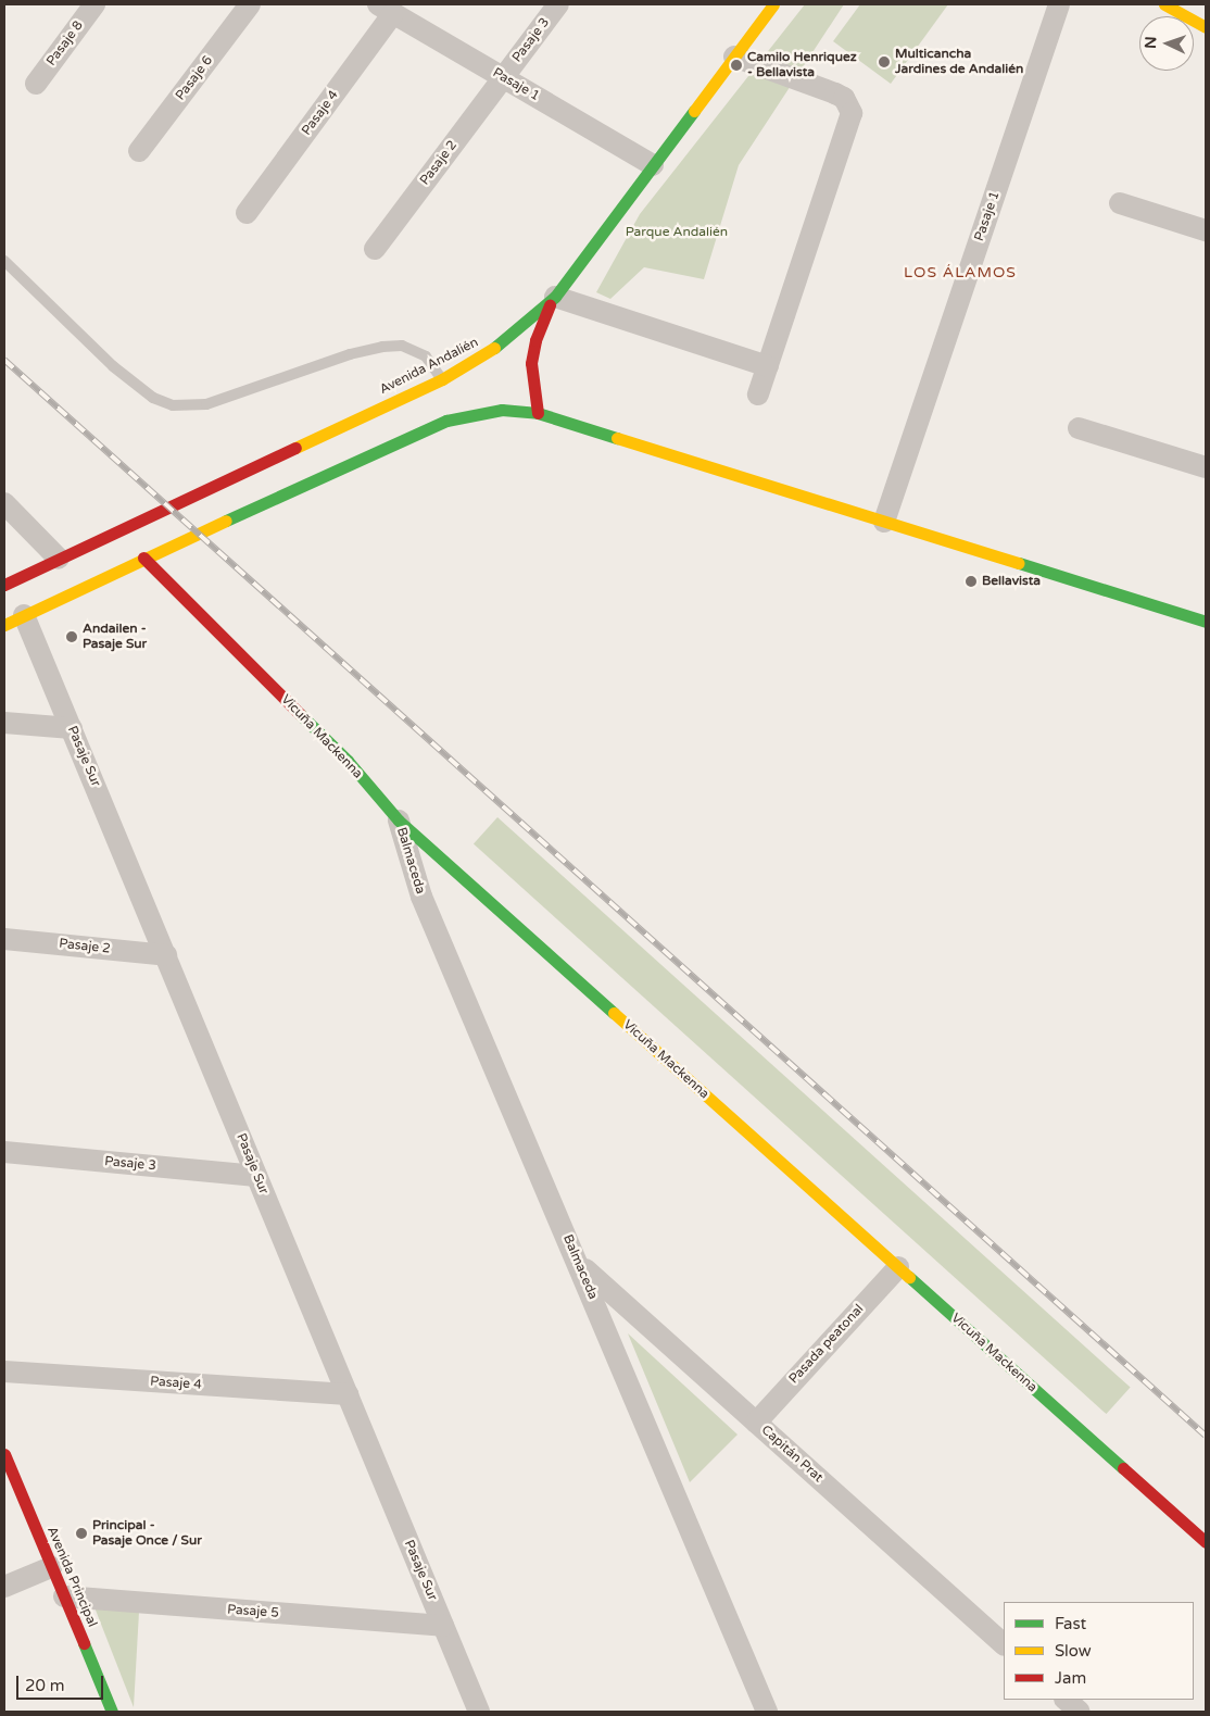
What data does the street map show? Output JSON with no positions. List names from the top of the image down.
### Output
{
  "streets": {
    "main road": ["Avenida Andalién", "Vicuña Mackenna", "Avenida Principal"],
    "street": [
      "Pasaje 3",
      "Pasaje 8",
      "Pasaje 6",
      "Pasaje 1",
      "Pasaje 4",
      "Pasaje 2",
      "Pasaje Sur",
      "Balmaceda",
      "Pasada peatonal",
      "Capitán Prat",
      "Pasaje 5"
    ]
  },
  "crossings": [
    ["Pasaje 3", "Pasaje 1"],
    ["Pasaje 3", "Pasaje 2"],
    ["Pasaje 3", "Pasaje Sur"],
    ["Pasaje 1", "Pasaje 4"],
    ["Pasaje 1", "Pasaje 2"],
    ["Pasaje 1", "Avenida Andalién"],
    ["Pasaje 4", "Pasaje Sur"],
    ["Pasaje 2", "Pasaje Sur"],
    ["Vicuña Mackenna", "Balmaceda"],
    ["Vicuña Mackenna", "Pasada peatonal"],
    ["Pasaje Sur", "Pasaje 5"],
    ["Balmaceda", "Capitán Prat"],
    ["Pasada peatonal", "Capitán Prat"],
    ["Avenida Principal", "Pasaje 5"]
  ],
  "districts": ["LOS ÁLAMOS"],
  "parks": ["Parque Andalién"],
  "places": [
    "Multicancha Jardines de Andalién",
    "Camilo Henriquez - Bellavista",
    "Bellavista",
    "Andailen - Pasaje Sur",
    "Principal - Pasaje Once / Sur"
  ],
  "legend": ["Fast", "Slow", "Jam"],
  "scale_bar": "20 m",
  "north": "left"
}
